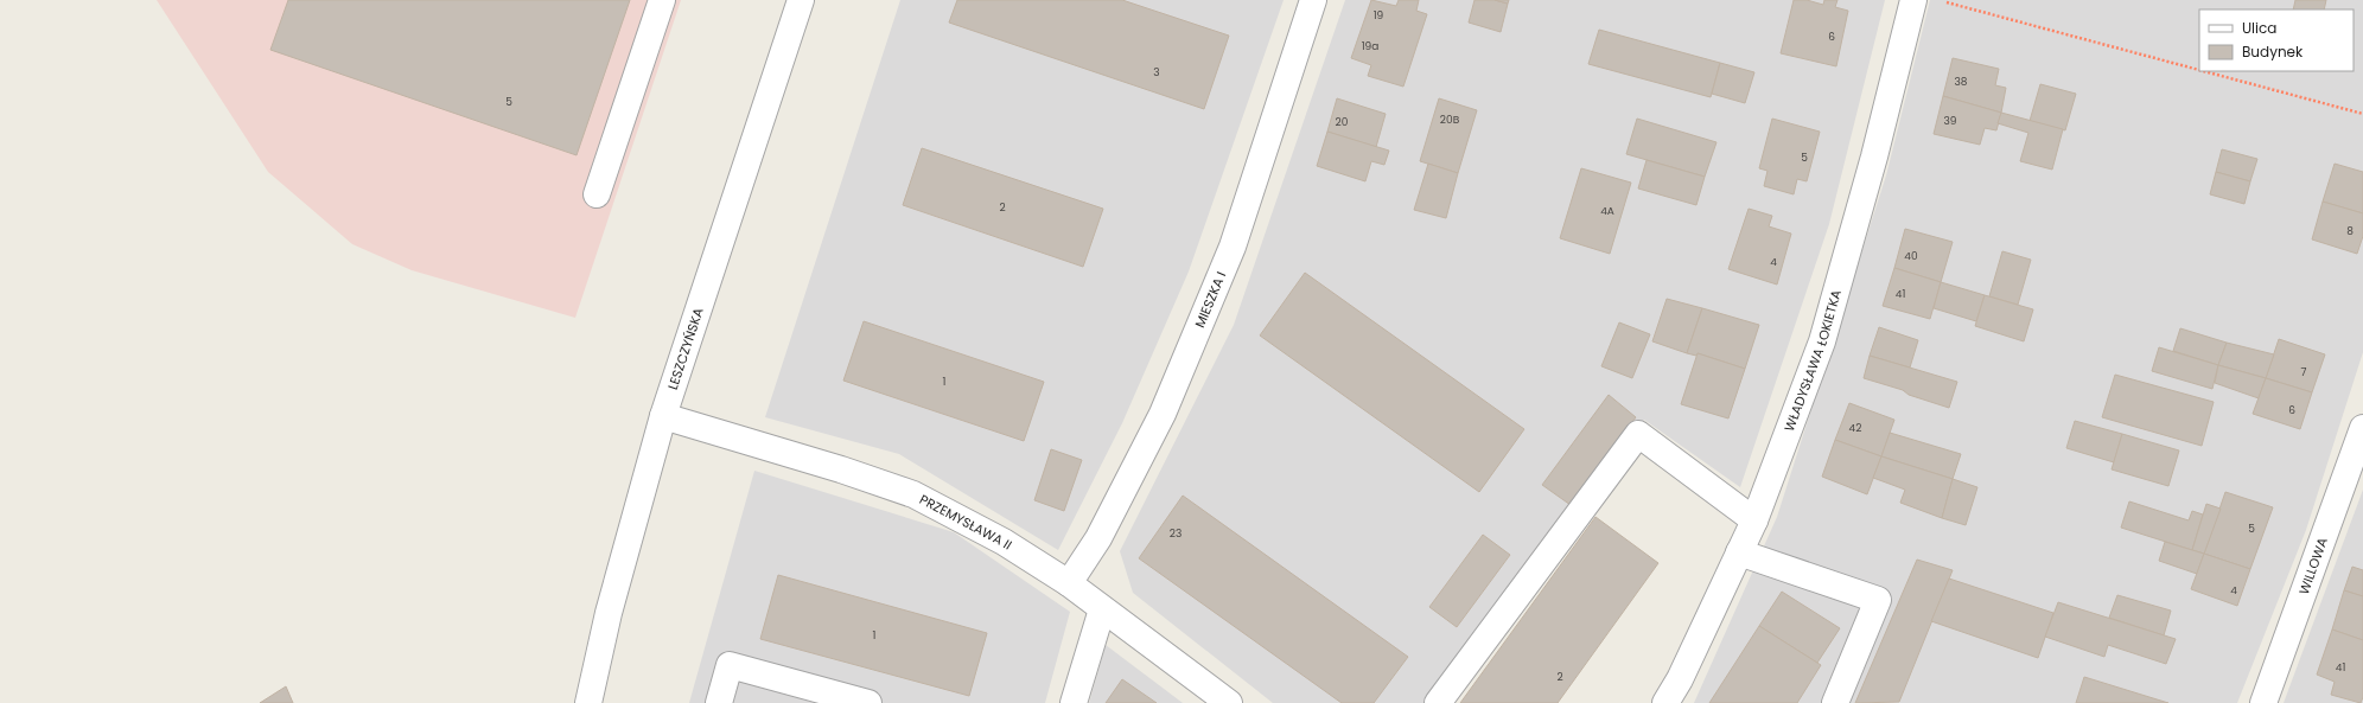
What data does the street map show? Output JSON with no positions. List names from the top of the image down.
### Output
{
  "streets": {
    "street": [
      "MIESZKA I",
      "LESZCZYŃSKA",
      "WŁADYSŁAWA ŁOKIETKA",
      "PRZEMYSŁAWA II",
      "WILLOWA"
    ]
  },
  "crossings": [
    ["MIESZKA I", "PRZEMYSŁAWA II"],
    ["LESZCZYŃSKA", "PRZEMYSŁAWA II"]
  ],
  "house_numbers": [
    "19",
    "6",
    "19a",
    "3",
    "38",
    "5",
    "20B",
    "39",
    "20",
    "5",
    "2",
    "4A",
    "8",
    "40",
    "4",
    "41",
    "7",
    "1",
    "6",
    "42",
    "5",
    "23",
    "4",
    "1",
    "41",
    "2"
  ],
  "legend": ["Ulica", "Budynek"]
}
